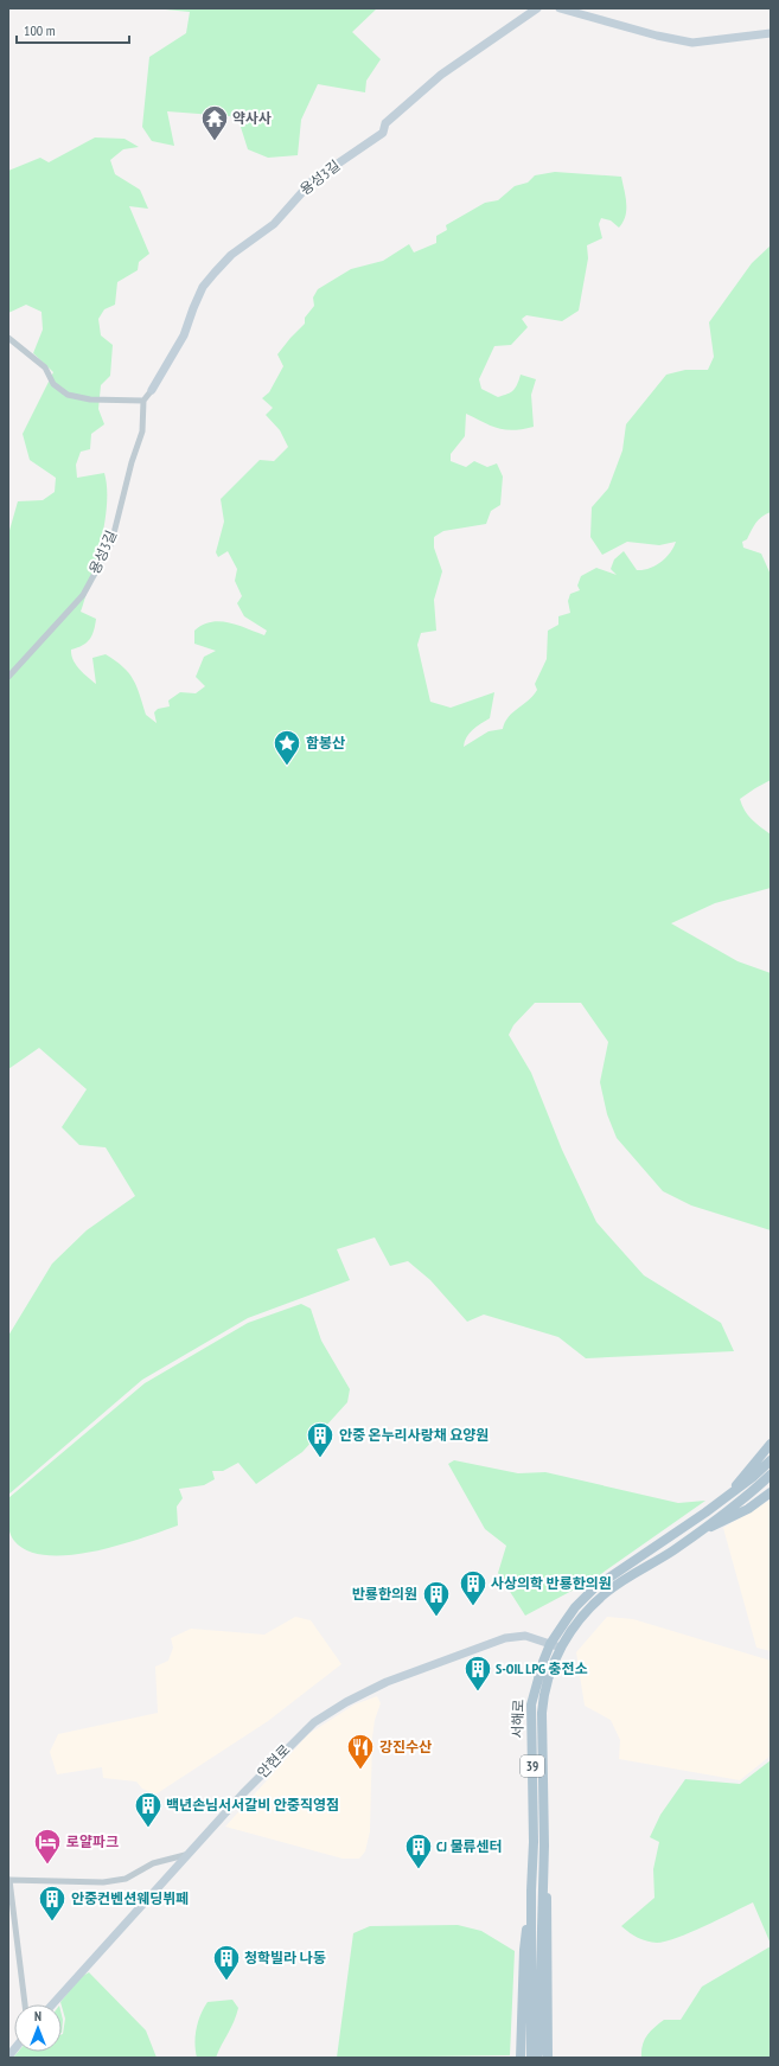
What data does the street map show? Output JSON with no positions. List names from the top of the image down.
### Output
{
  "streets": {
    "main road": ["서해로", "39"],
    "street": ["용성3길", "안현로"]
  },
  "crossings": [
    ["서해로", "안현로"]
  ],
  "places": {
    "temple": ["약사사"],
    "place": ["함봉산"],
    "building": [
      "안중 온누리사랑채 요양원",
      "사상의학 반룡한의원",
      "반룡한의원",
      "S-OIL LPG 충전소",
      "백년손님서서갈비 안중직영점",
      "CJ 물류센터",
      "안중컨벤션웨딩뷔페",
      "청학빌라 나동"
    ],
    "restaurant": ["강진수산"],
    "hotel": ["로얄파크"]
  },
  "scale_bar": "100 m",
  "north": "top"
}
